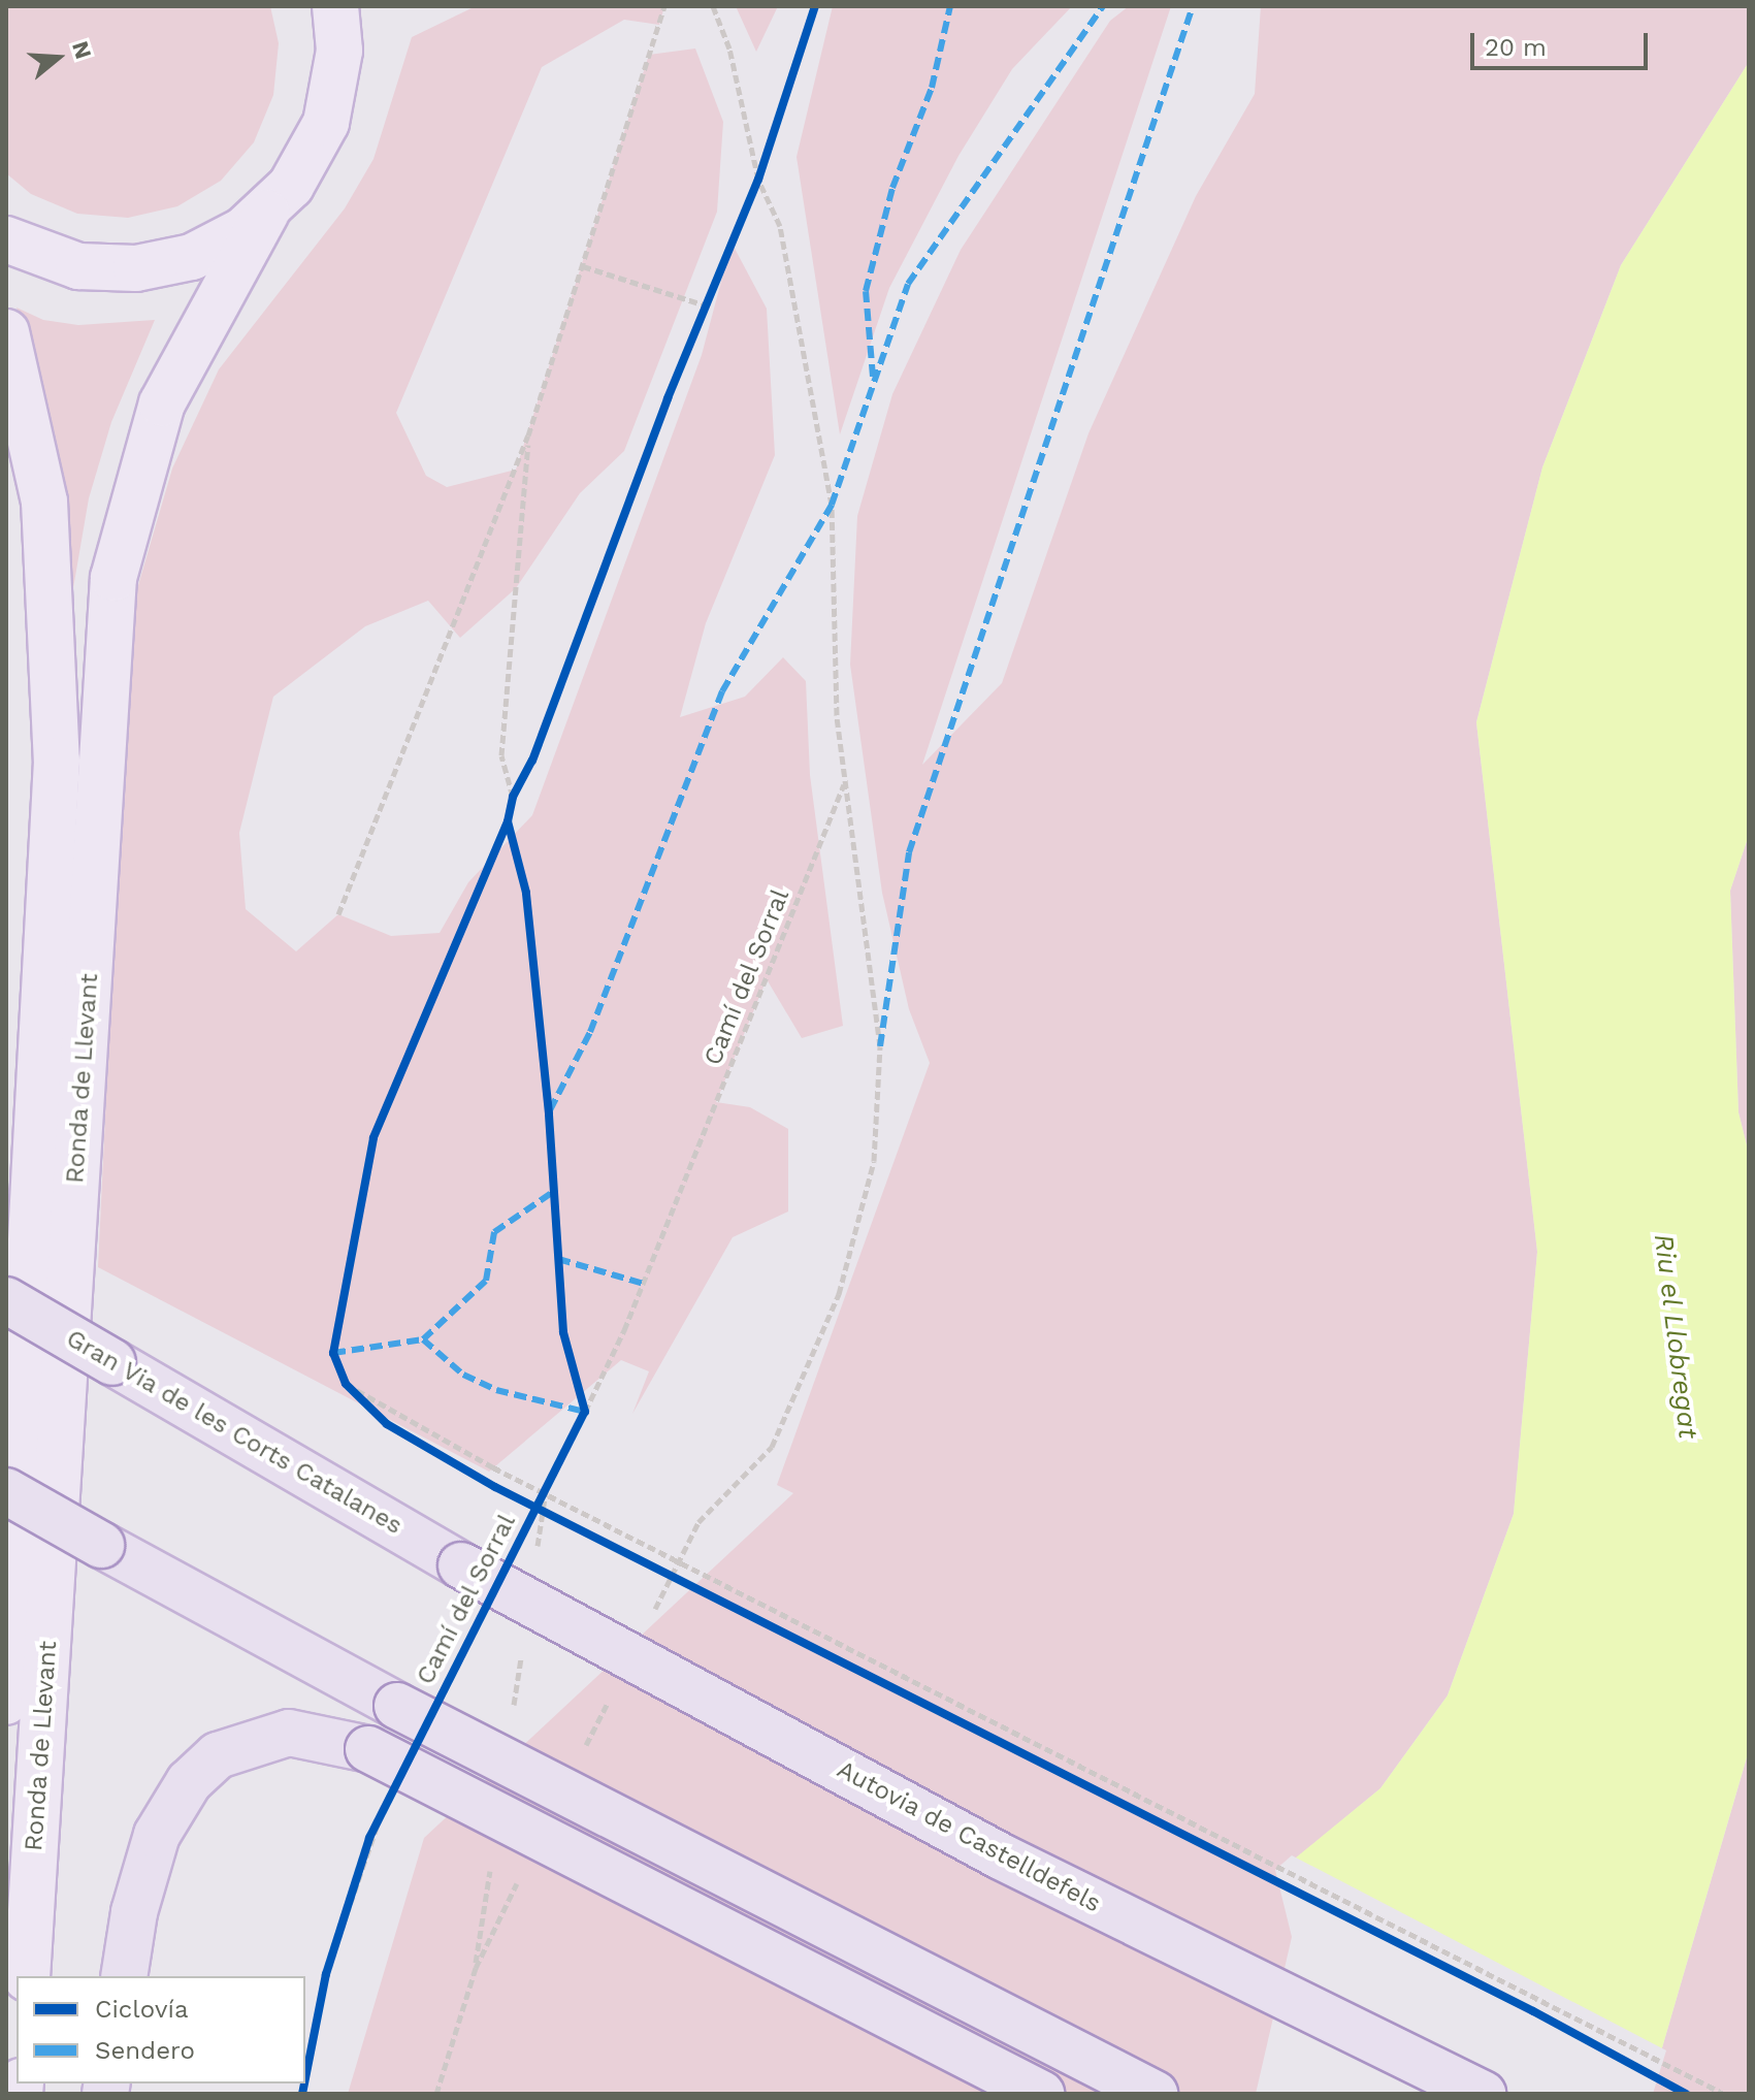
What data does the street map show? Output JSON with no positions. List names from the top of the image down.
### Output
{
  "streets": {
    "highway": ["Gran Via de les Corts Catalanes", "Autovia de Castelldefels"],
    "main road": ["Ronda de Llevant"],
    "cycle path": ["Camí del Sorral"]
  },
  "crossings": [
    ["Gran Via de les Corts Catalanes", "Autovia de Castelldefels"]
  ],
  "water": ["Riu el Llobregat"],
  "legend": ["Ciclovía", "Sendero"],
  "scale_bar": "20 m",
  "north": "right"
}
